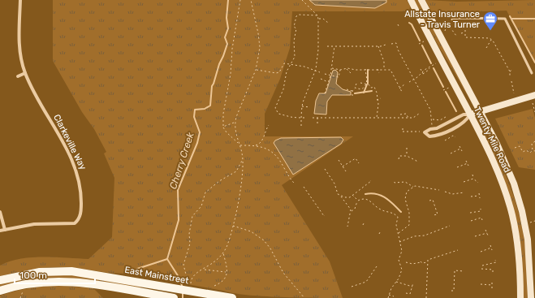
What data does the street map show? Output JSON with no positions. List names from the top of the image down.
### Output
{
  "streets": {
    "main road": ["Twenty Mile Road", "East Mainstreet"],
    "street": ["Clarkeville Way"]
  },
  "water": ["Cherry Creek"],
  "places": {
    "office": ["Allstate Insurance - Travis Turner"]
  },
  "scale_bar": "100 m"
}
